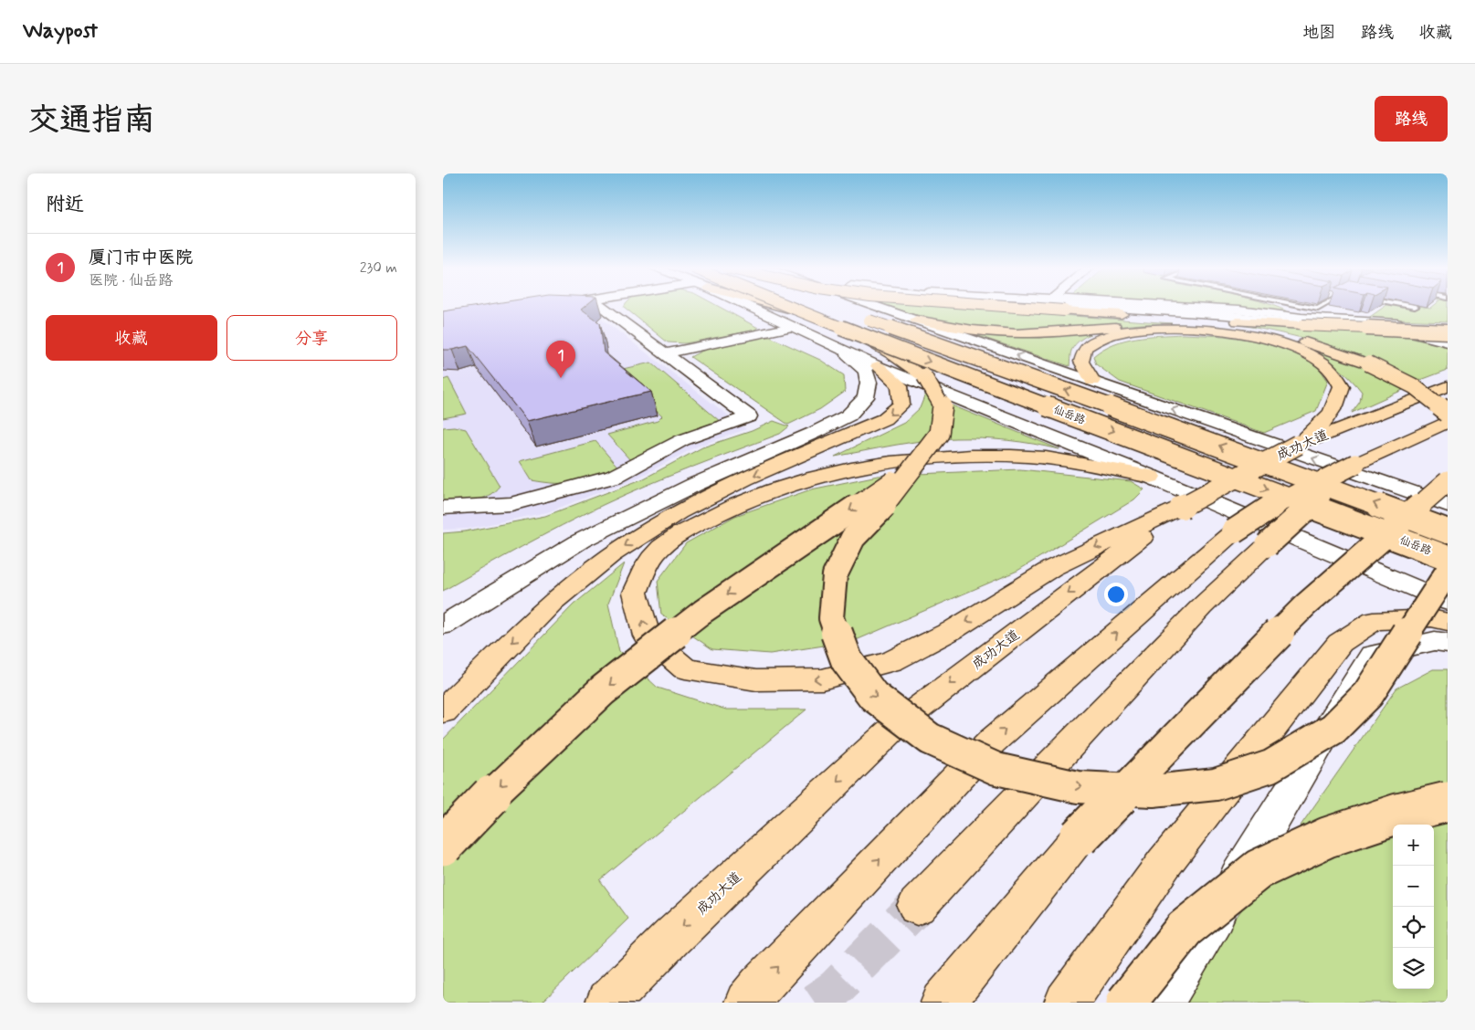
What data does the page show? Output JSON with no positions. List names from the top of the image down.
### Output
{
  "streets": {
    "highway": ["仙岳路", "成功大道"]
  },
  "page": {
    "header": "Waypost",
    "nav": ["地图", "路线", "收藏"],
    "buttons": [
      "路线",
      ["收藏", "分享"]
    ],
    "title": "交通指南",
    "heading": "附近",
    "list": [
      {
        "mark": "1",
        "name": "厦门市中医院",
        "note": "医院 · 仙岳路",
        "value": "230 m"
      }
    ],
    "pins": "1",
    "map_buttons": ["+", "−"]
  }
}
